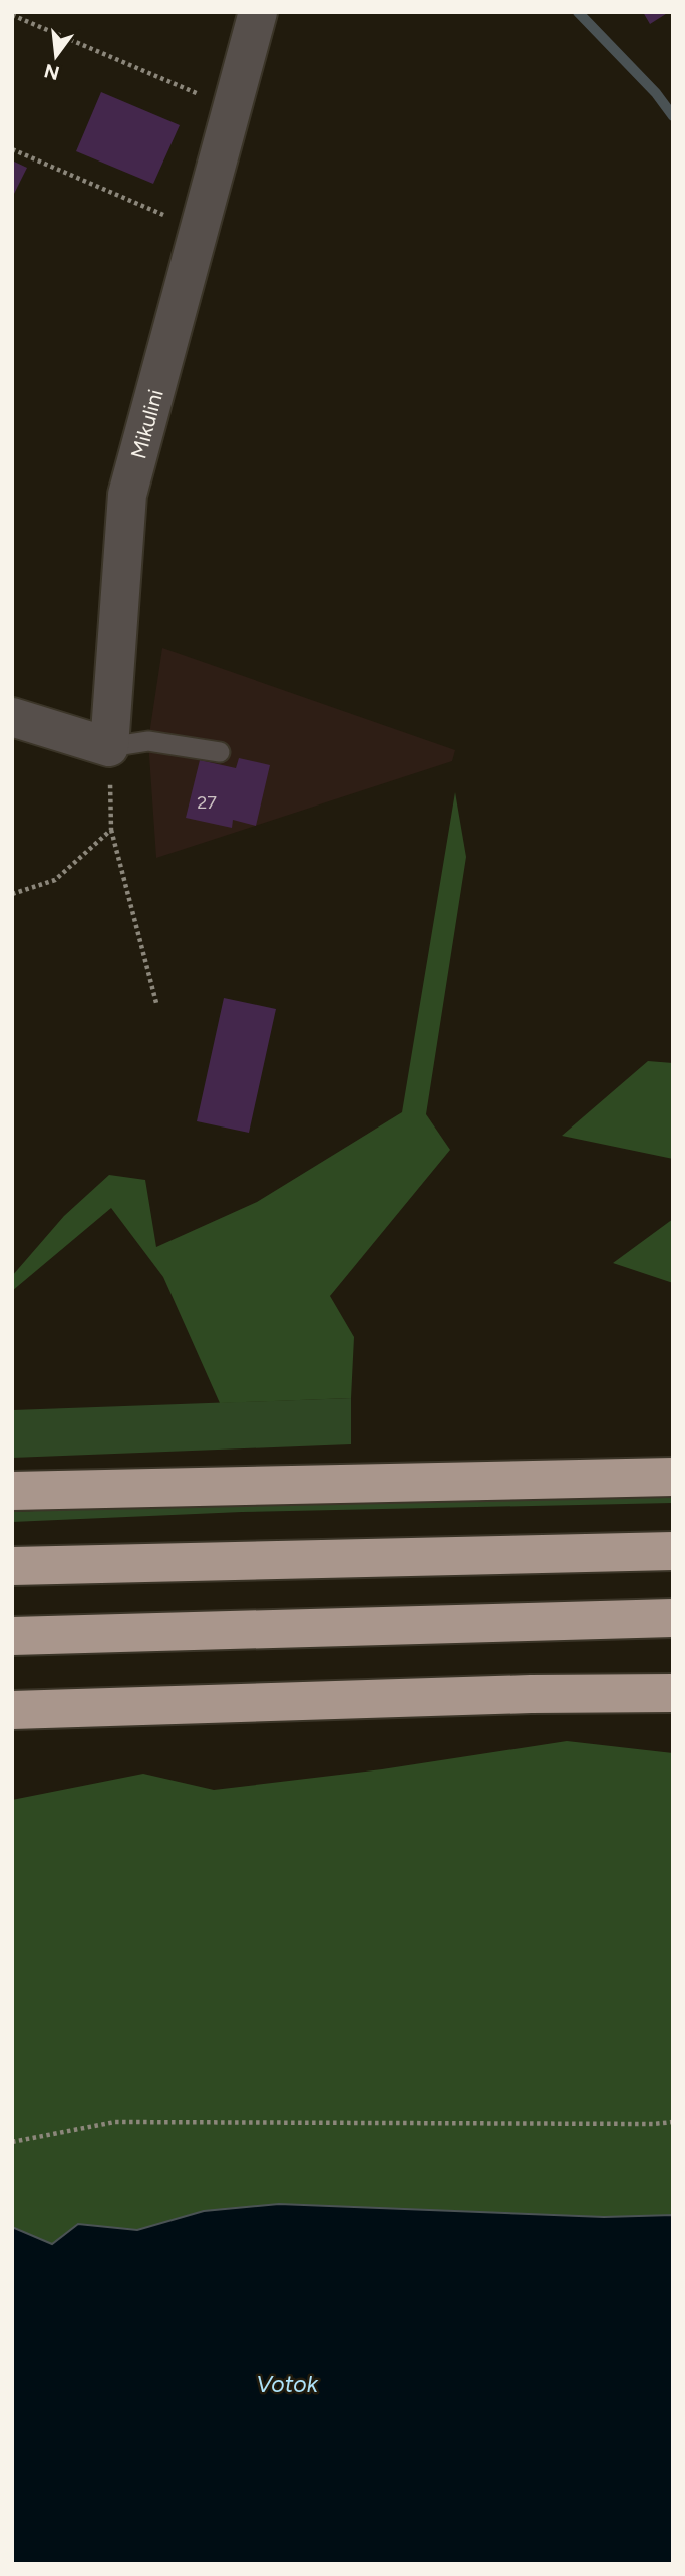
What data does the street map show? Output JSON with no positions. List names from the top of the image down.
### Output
{
  "streets": {
    "street": ["Mikulini"]
  },
  "water": ["Votok"],
  "house_numbers": ["27"],
  "north": "bottom"
}
